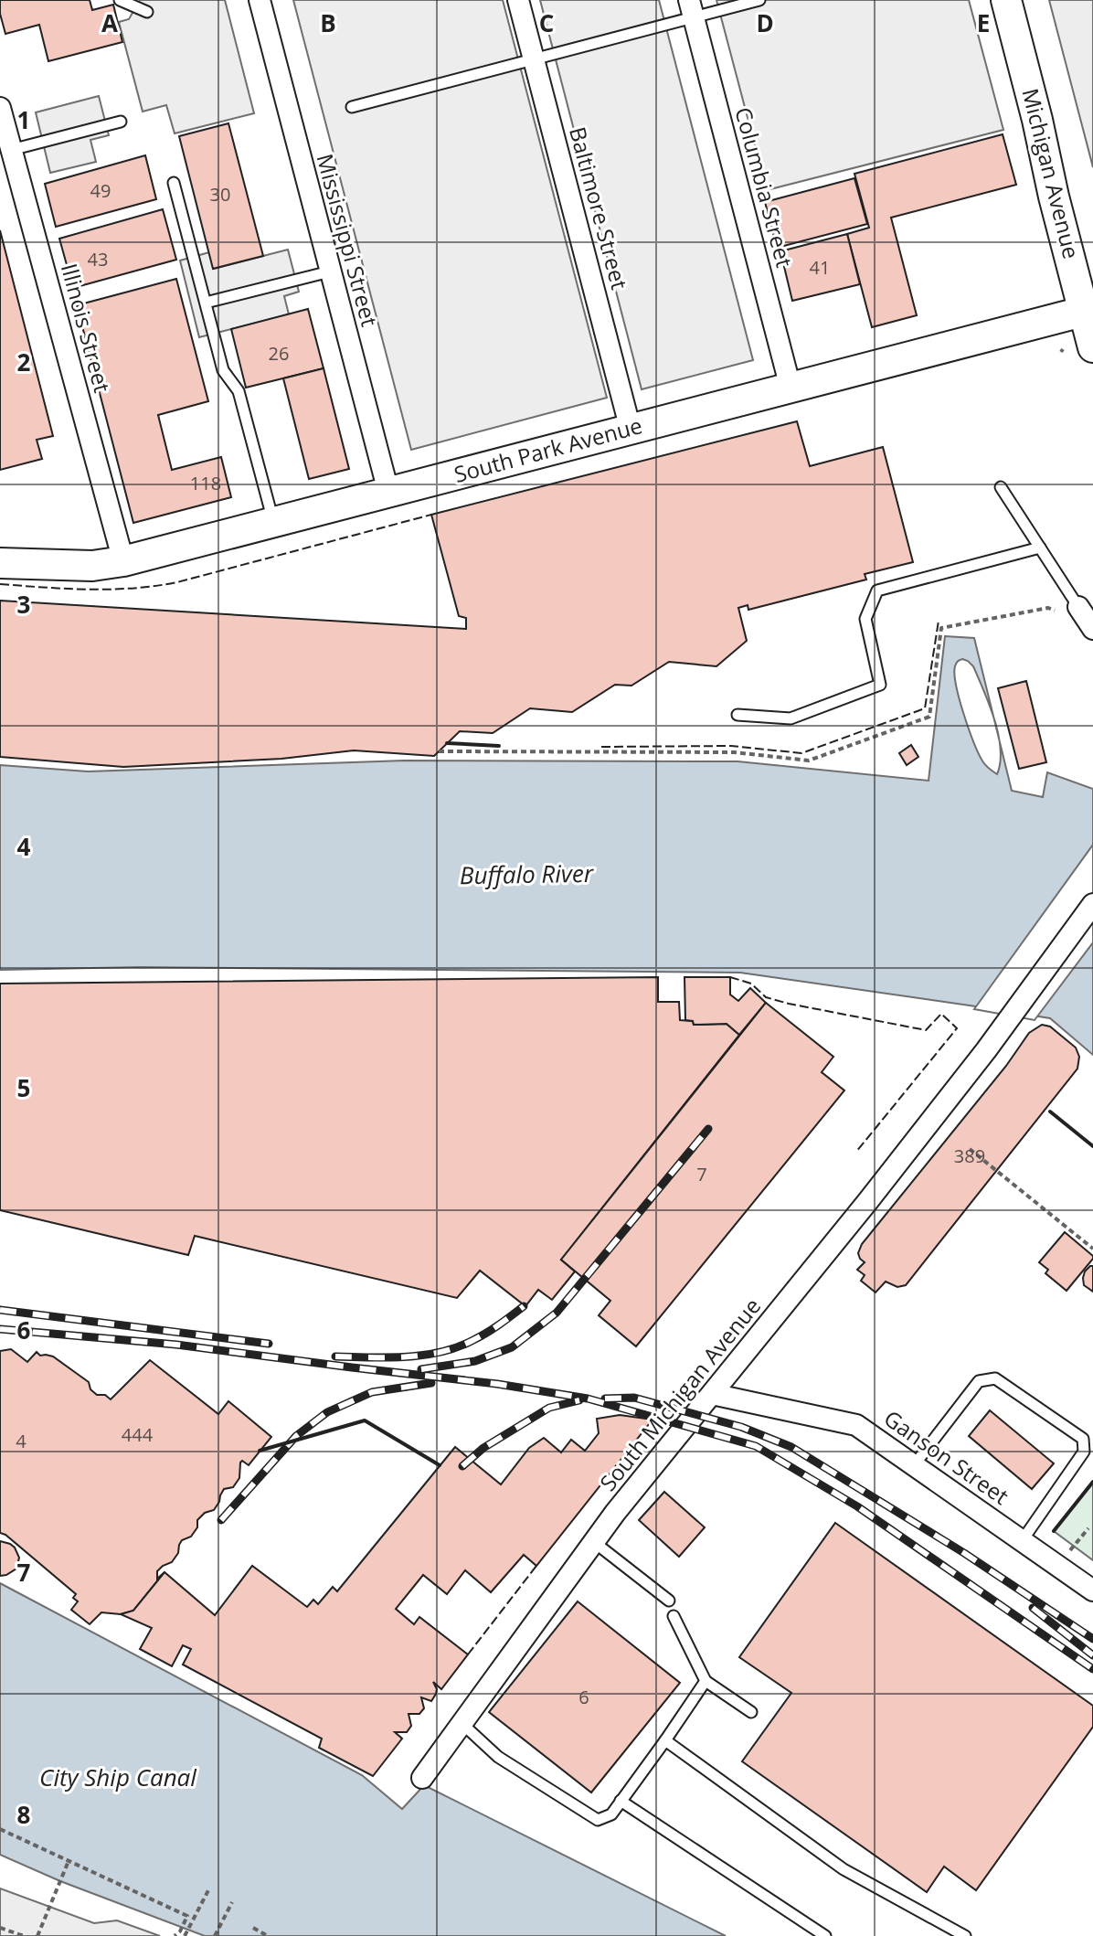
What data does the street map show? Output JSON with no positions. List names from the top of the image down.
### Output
{
  "streets": {
    "street": [
      "Michigan Avenue",
      "Columbia Street",
      "Baltimore Street",
      "Mississippi Street",
      "Illinois Street",
      "South Park Avenue",
      "South Michigan Avenue",
      "Ganson Street"
    ]
  },
  "crossings": [
    ["Michigan Avenue", "South Park Avenue"],
    ["Columbia Street", "South Park Avenue"],
    ["Baltimore Street", "South Park Avenue"],
    ["Mississippi Street", "South Park Avenue"],
    ["Illinois Street", "South Park Avenue"],
    ["South Michigan Avenue", "Ganson Street"]
  ],
  "water": ["Buffalo River", "City Ship Canal"],
  "house_numbers": [
    "49",
    "30",
    "43",
    "41",
    "26",
    "118",
    "389",
    "7",
    "444",
    "4",
    "6"
  ],
  "grid": {
    "columns": [
      "A",
      "B",
      "C",
      "D",
      "E"
    ],
    "rows": [
      "1",
      "2",
      "3",
      "4",
      "5",
      "6",
      "7",
      "8"
    ]
  }
}
